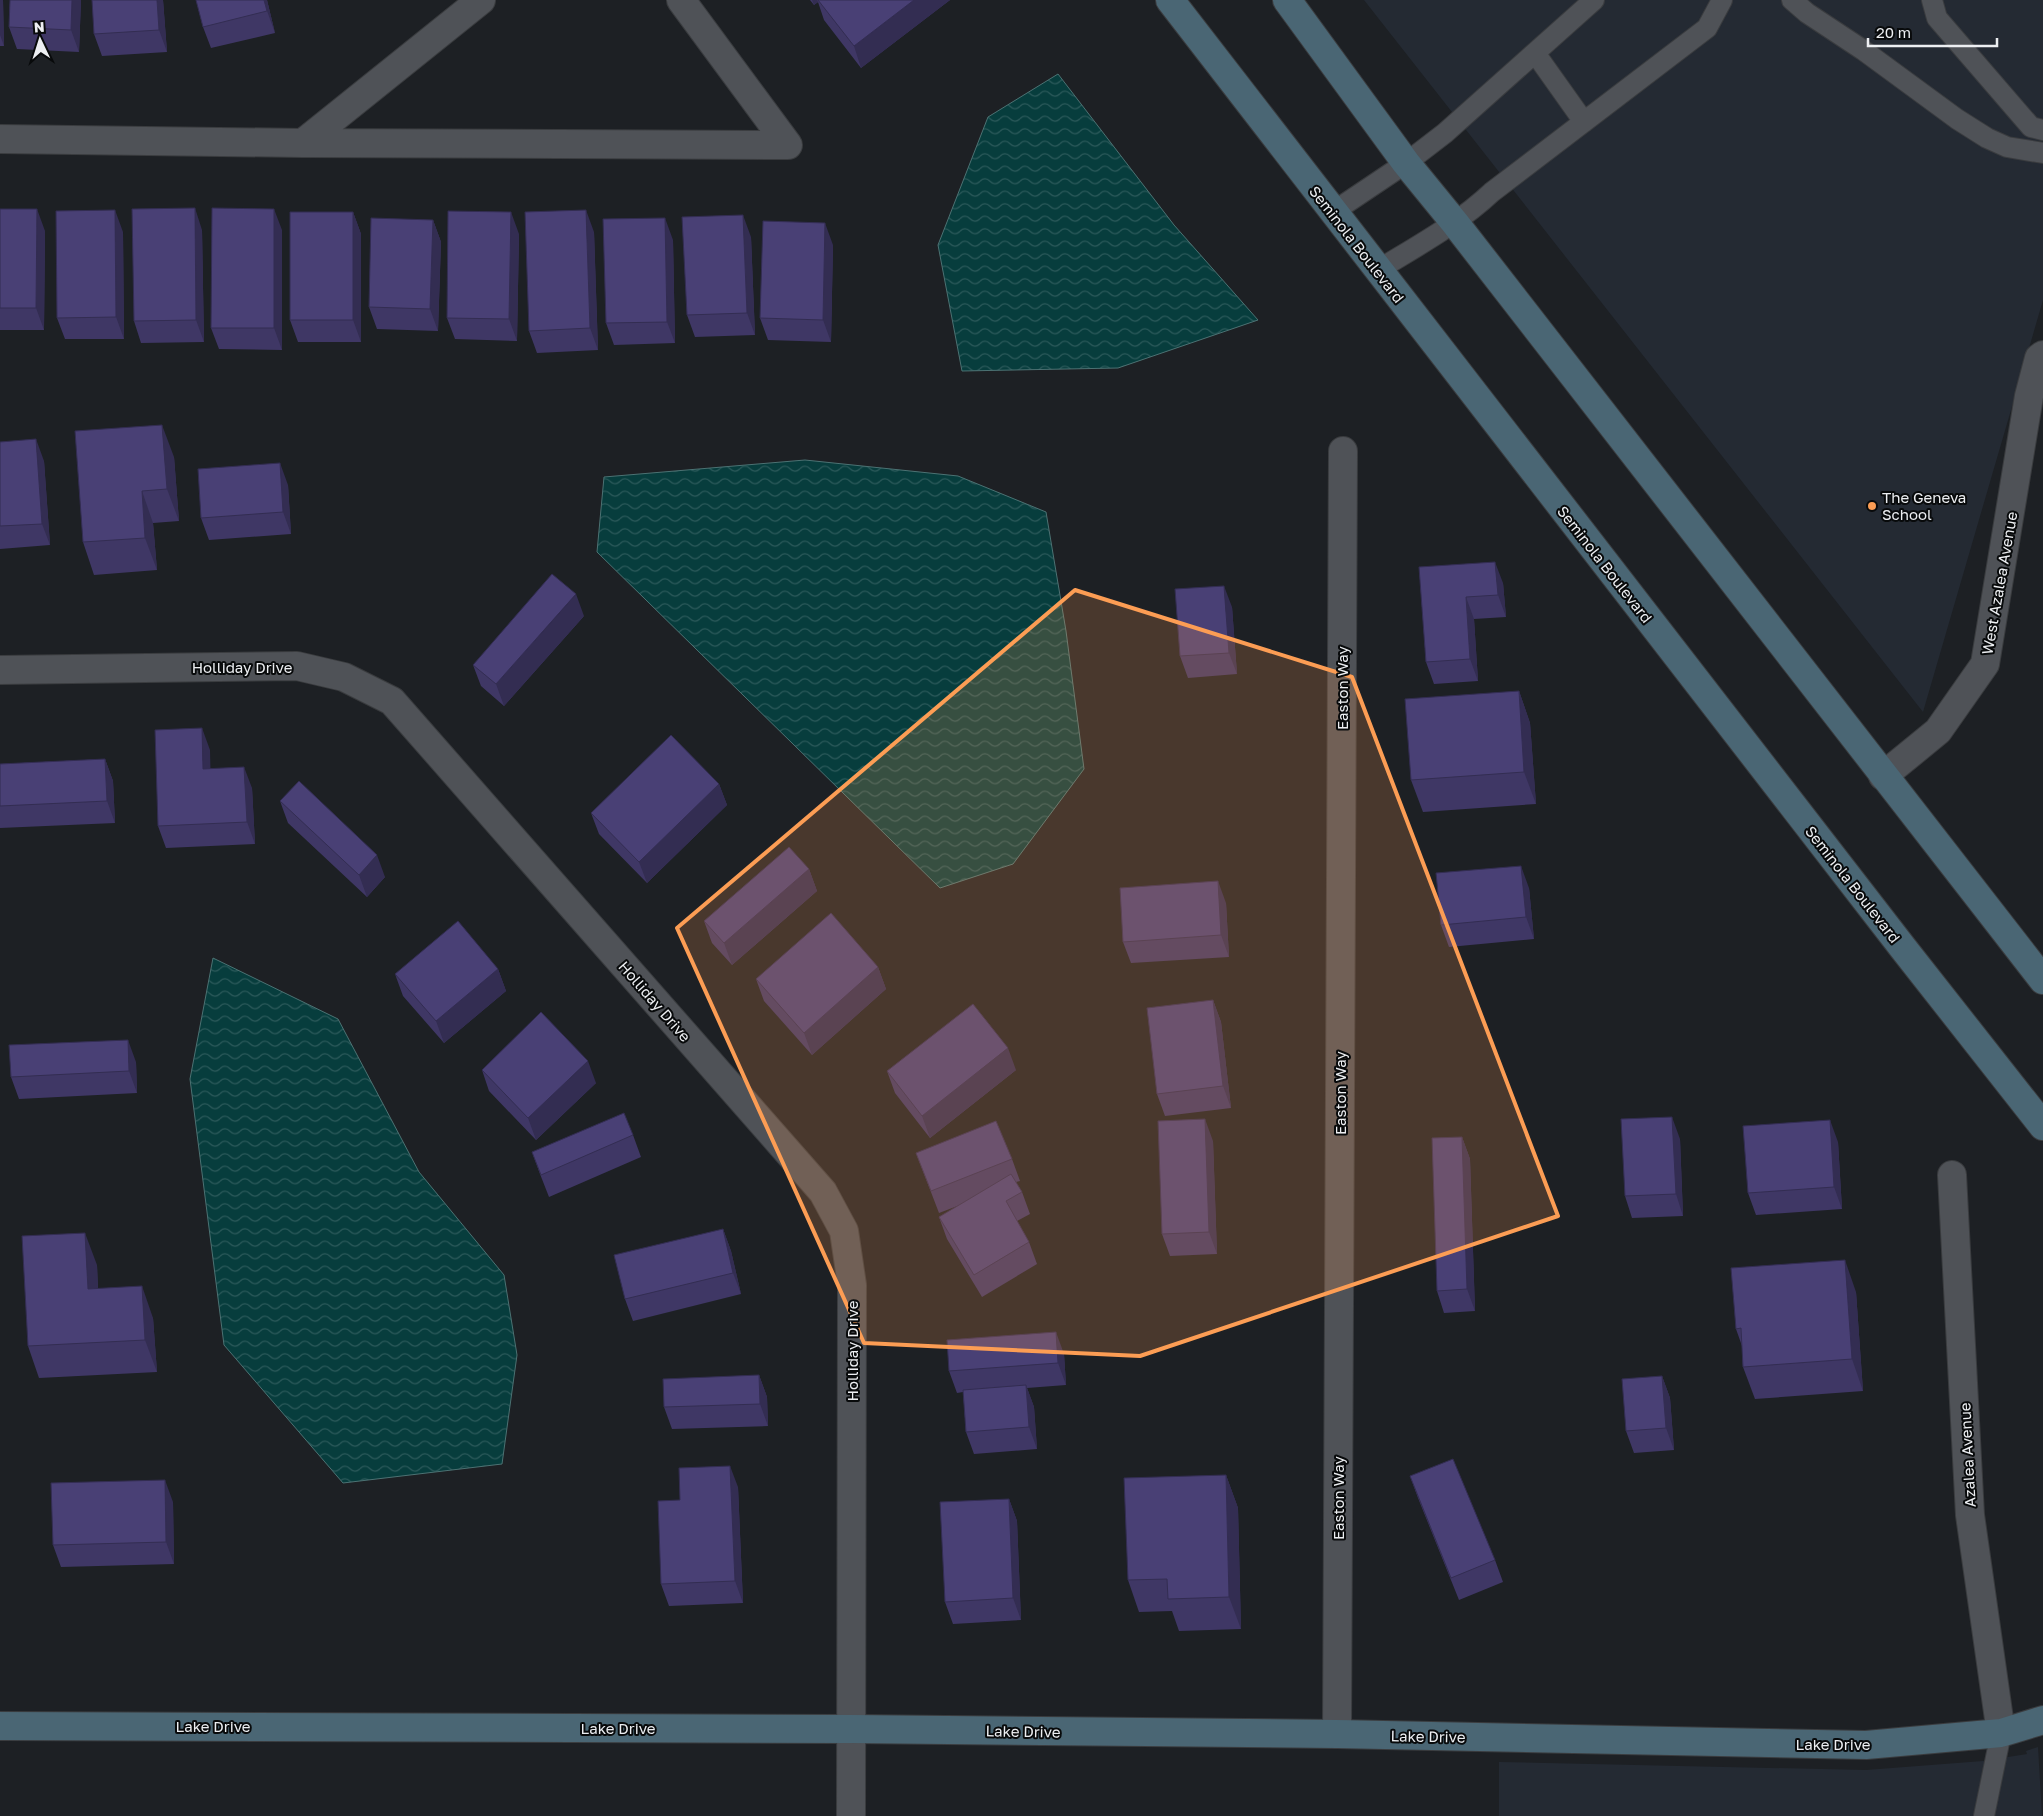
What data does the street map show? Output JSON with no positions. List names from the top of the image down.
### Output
{
  "streets": {
    "main road": ["Seminola Boulevard", "Lake Drive"],
    "street": [
      "West Azalea Avenue",
      "Holliday Drive",
      "Easton Way",
      "Azalea Avenue"
    ]
  },
  "crossings": [
    ["Holliday Drive", "Lake Drive"],
    ["Easton Way", "Lake Drive"],
    ["Azalea Avenue", "Lake Drive"]
  ],
  "places": ["The Geneva School"],
  "scale_bar": "20 m",
  "north": "top"
}
